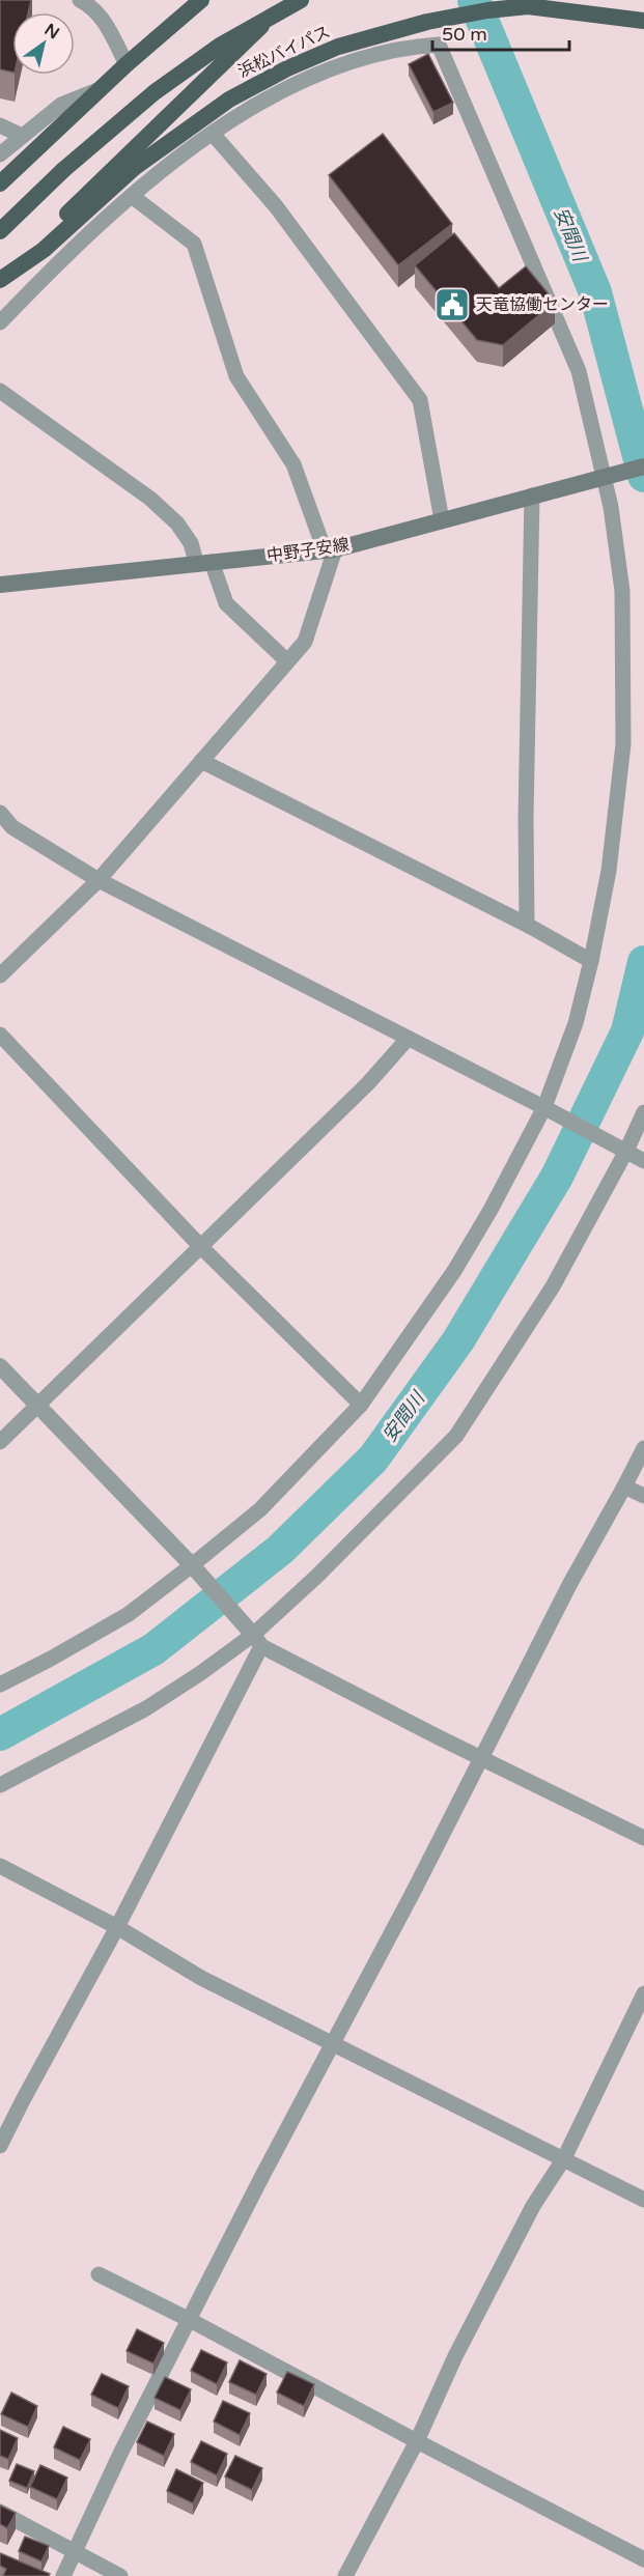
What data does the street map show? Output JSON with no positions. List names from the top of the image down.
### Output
{
  "streets": {
    "highway": ["浜松バイパス"],
    "main road": ["中野子安線"]
  },
  "water": ["安間川"],
  "places": {
    "public building": ["天竜協働センター"]
  },
  "scale_bar": "50 m",
  "north": "top right"
}
